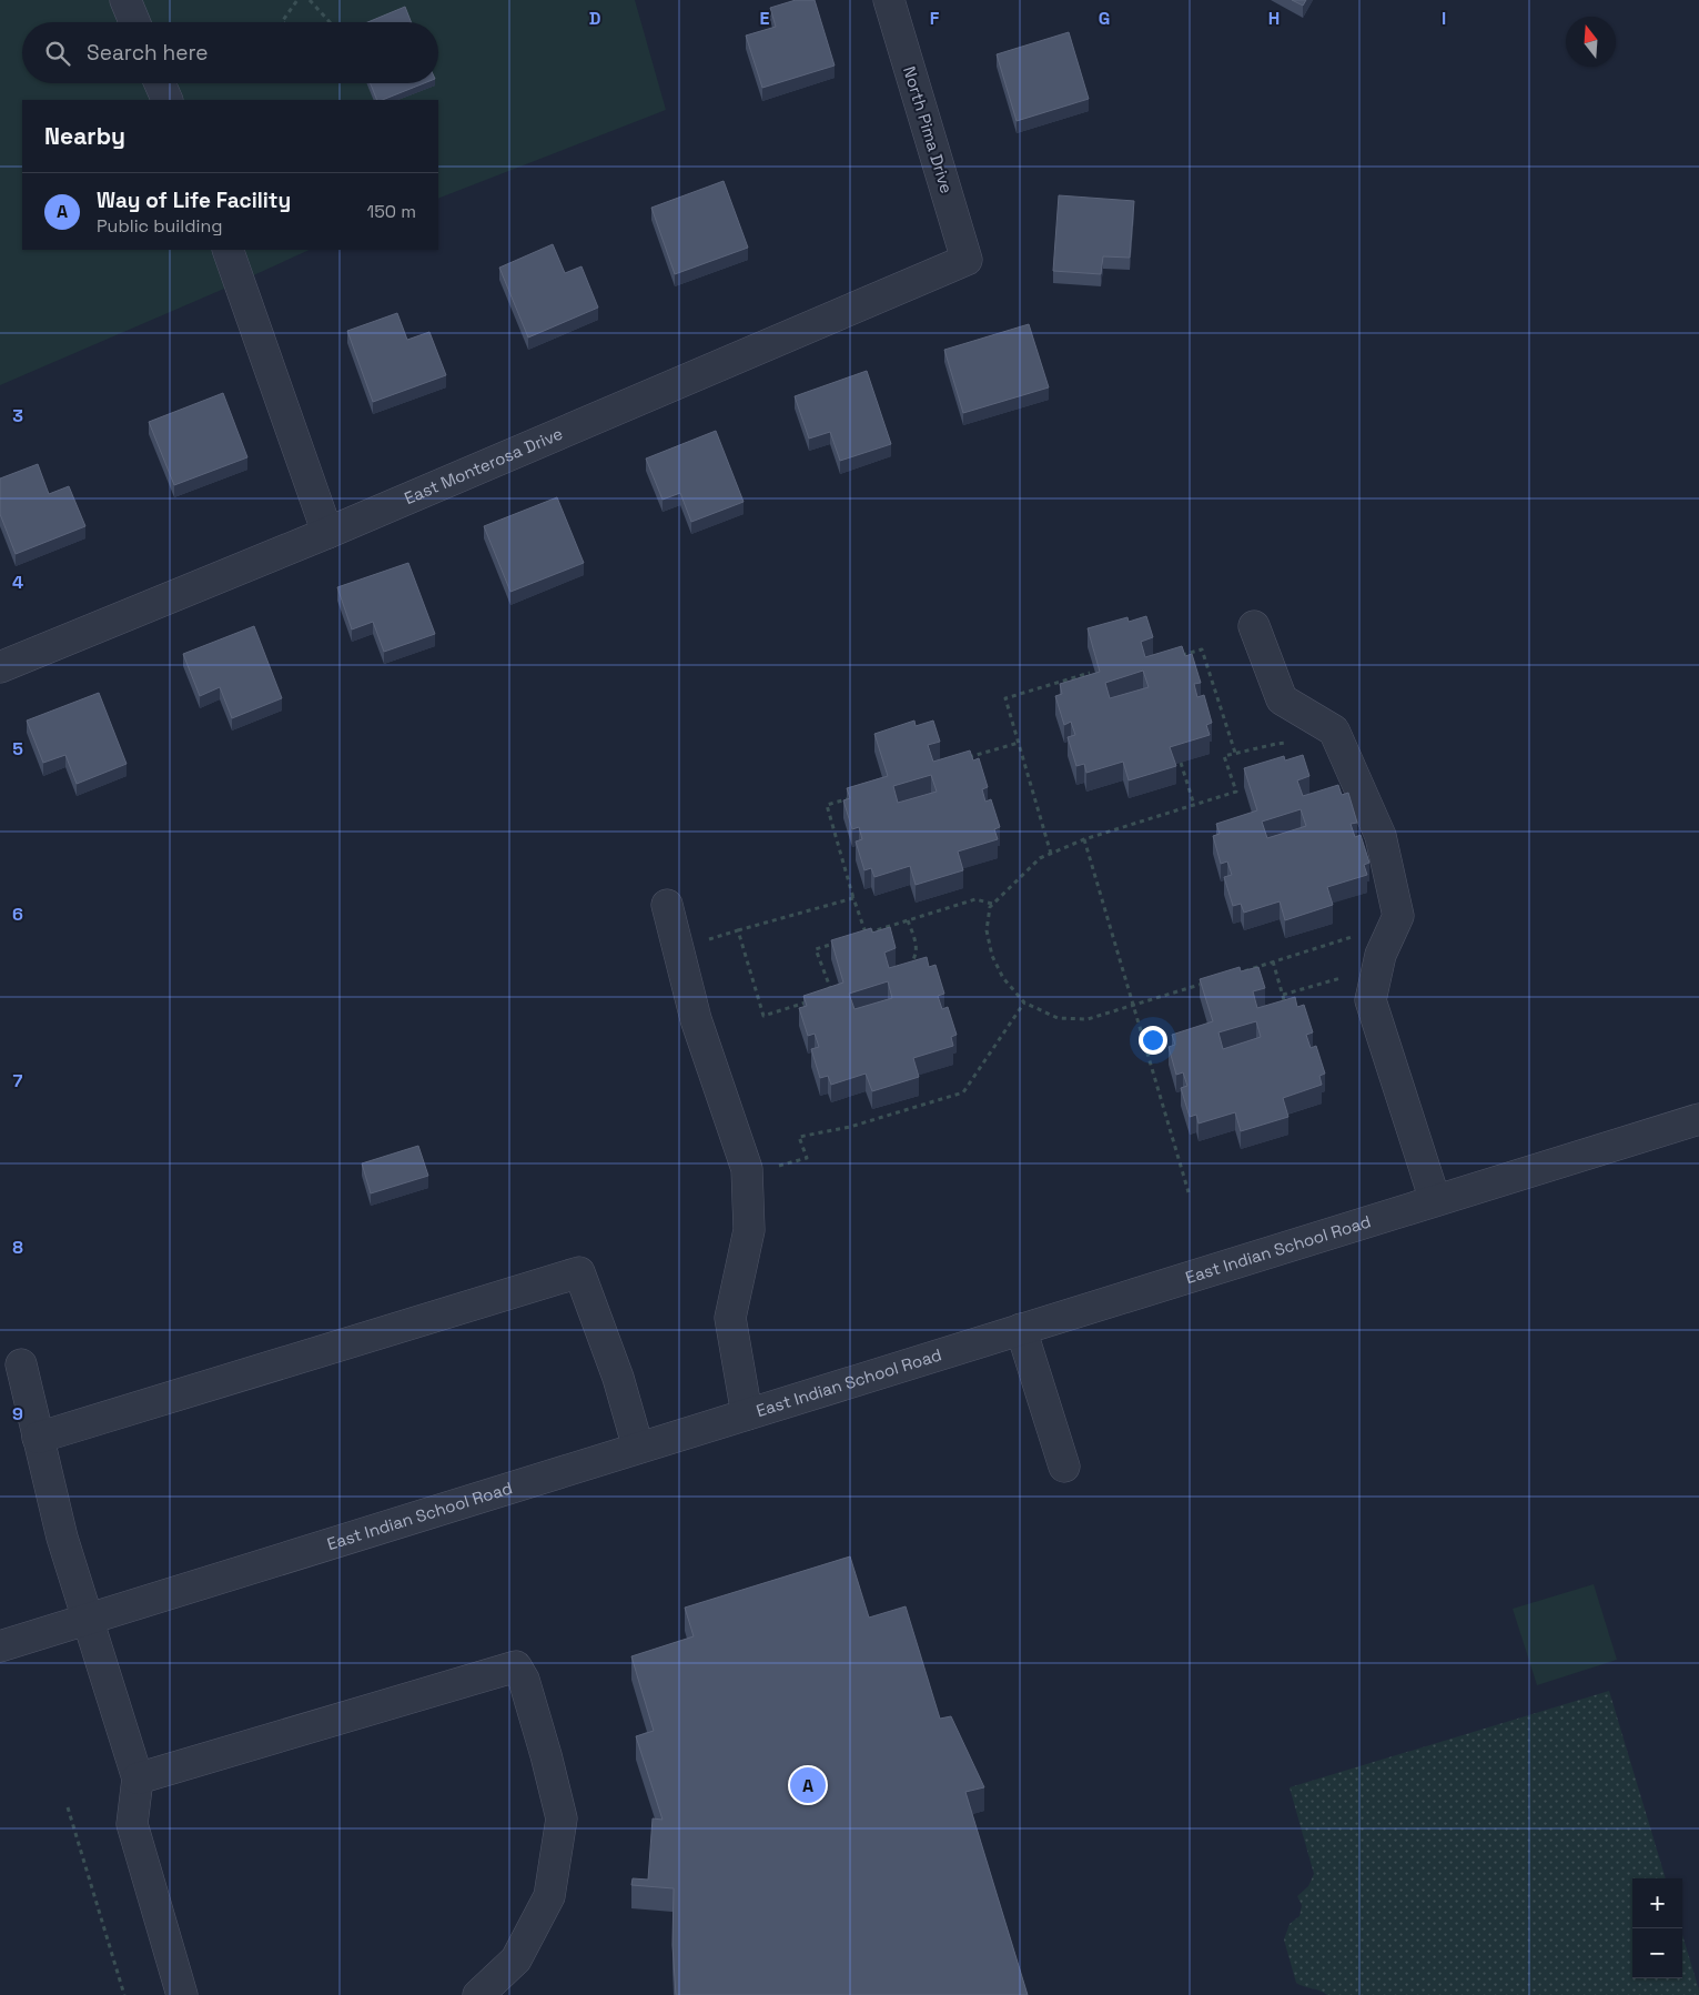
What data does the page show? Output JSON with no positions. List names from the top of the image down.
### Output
{
  "streets": {
    "street": ["North Pima Drive", "East Monterosa Drive", "East Indian School Road"]
  },
  "crossings": [
    ["North Pima Drive", "East Monterosa Drive"]
  ],
  "north": "top",
  "page": {
    "search": "Search here",
    "heading": "Nearby",
    "list": [
      {
        "mark": "A",
        "name": "Way of Life Facility",
        "note": "Public building",
        "value": "150 m"
      }
    ],
    "pins": "A",
    "map_buttons": ["+", "−"]
  },
  "grid": {
    "columns": [
      "D",
      "E",
      "F",
      "G",
      "H",
      "I"
    ],
    "rows": [
      "3",
      "4",
      "5",
      "6",
      "7",
      "8",
      "9"
    ]
  }
}
